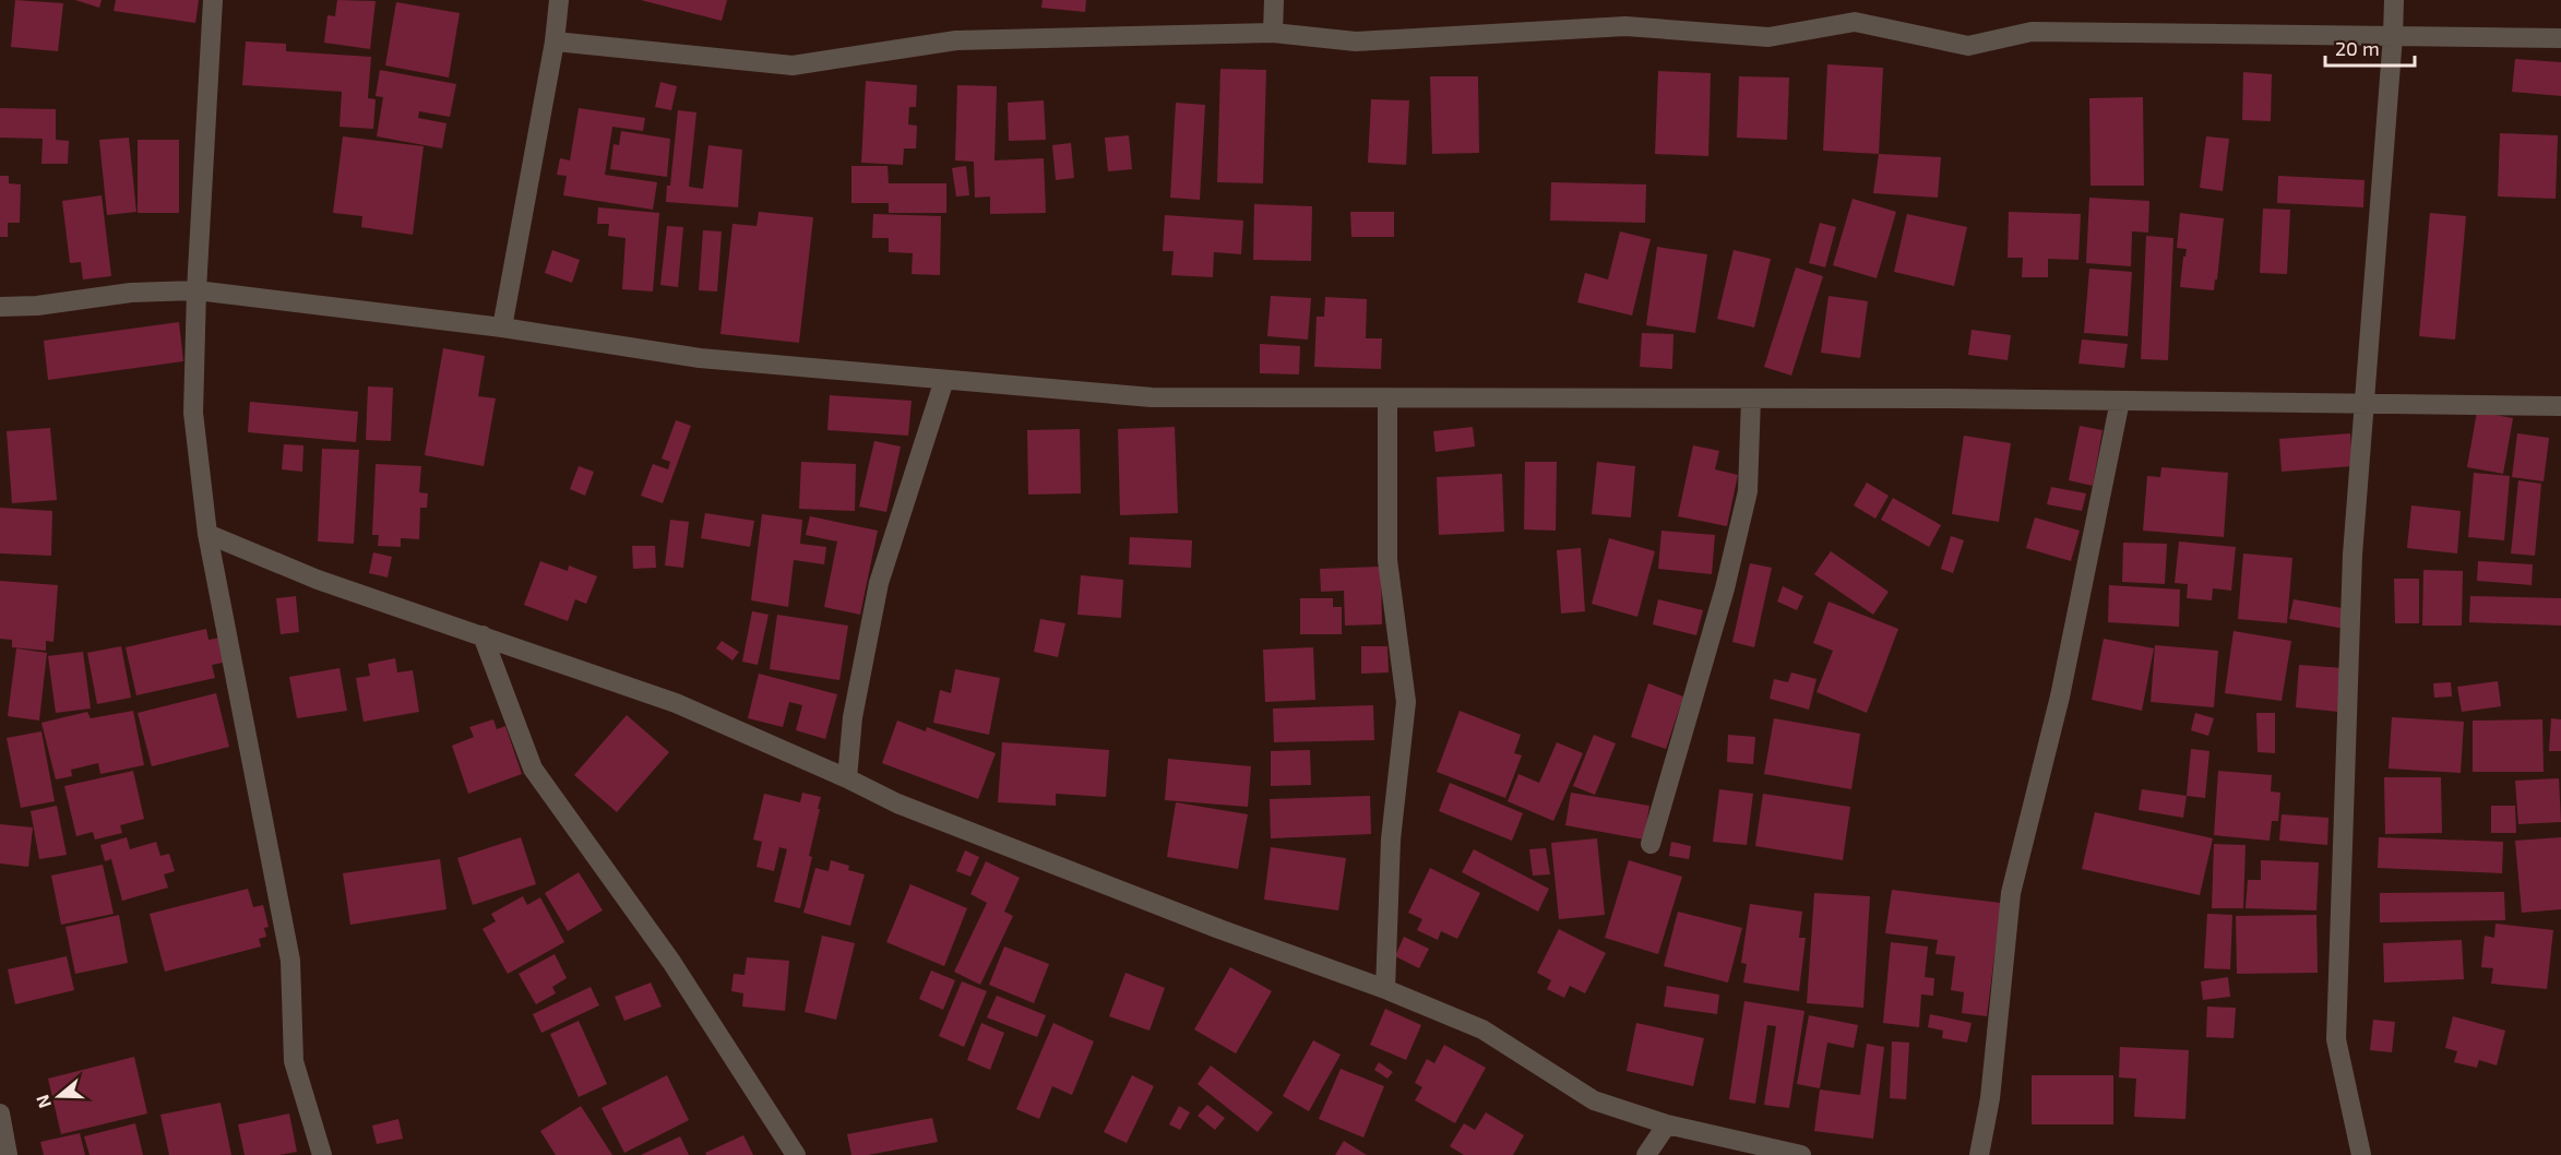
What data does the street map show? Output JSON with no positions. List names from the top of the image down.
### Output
{
  "scale_bar": "20 m",
  "north": "left"
}
